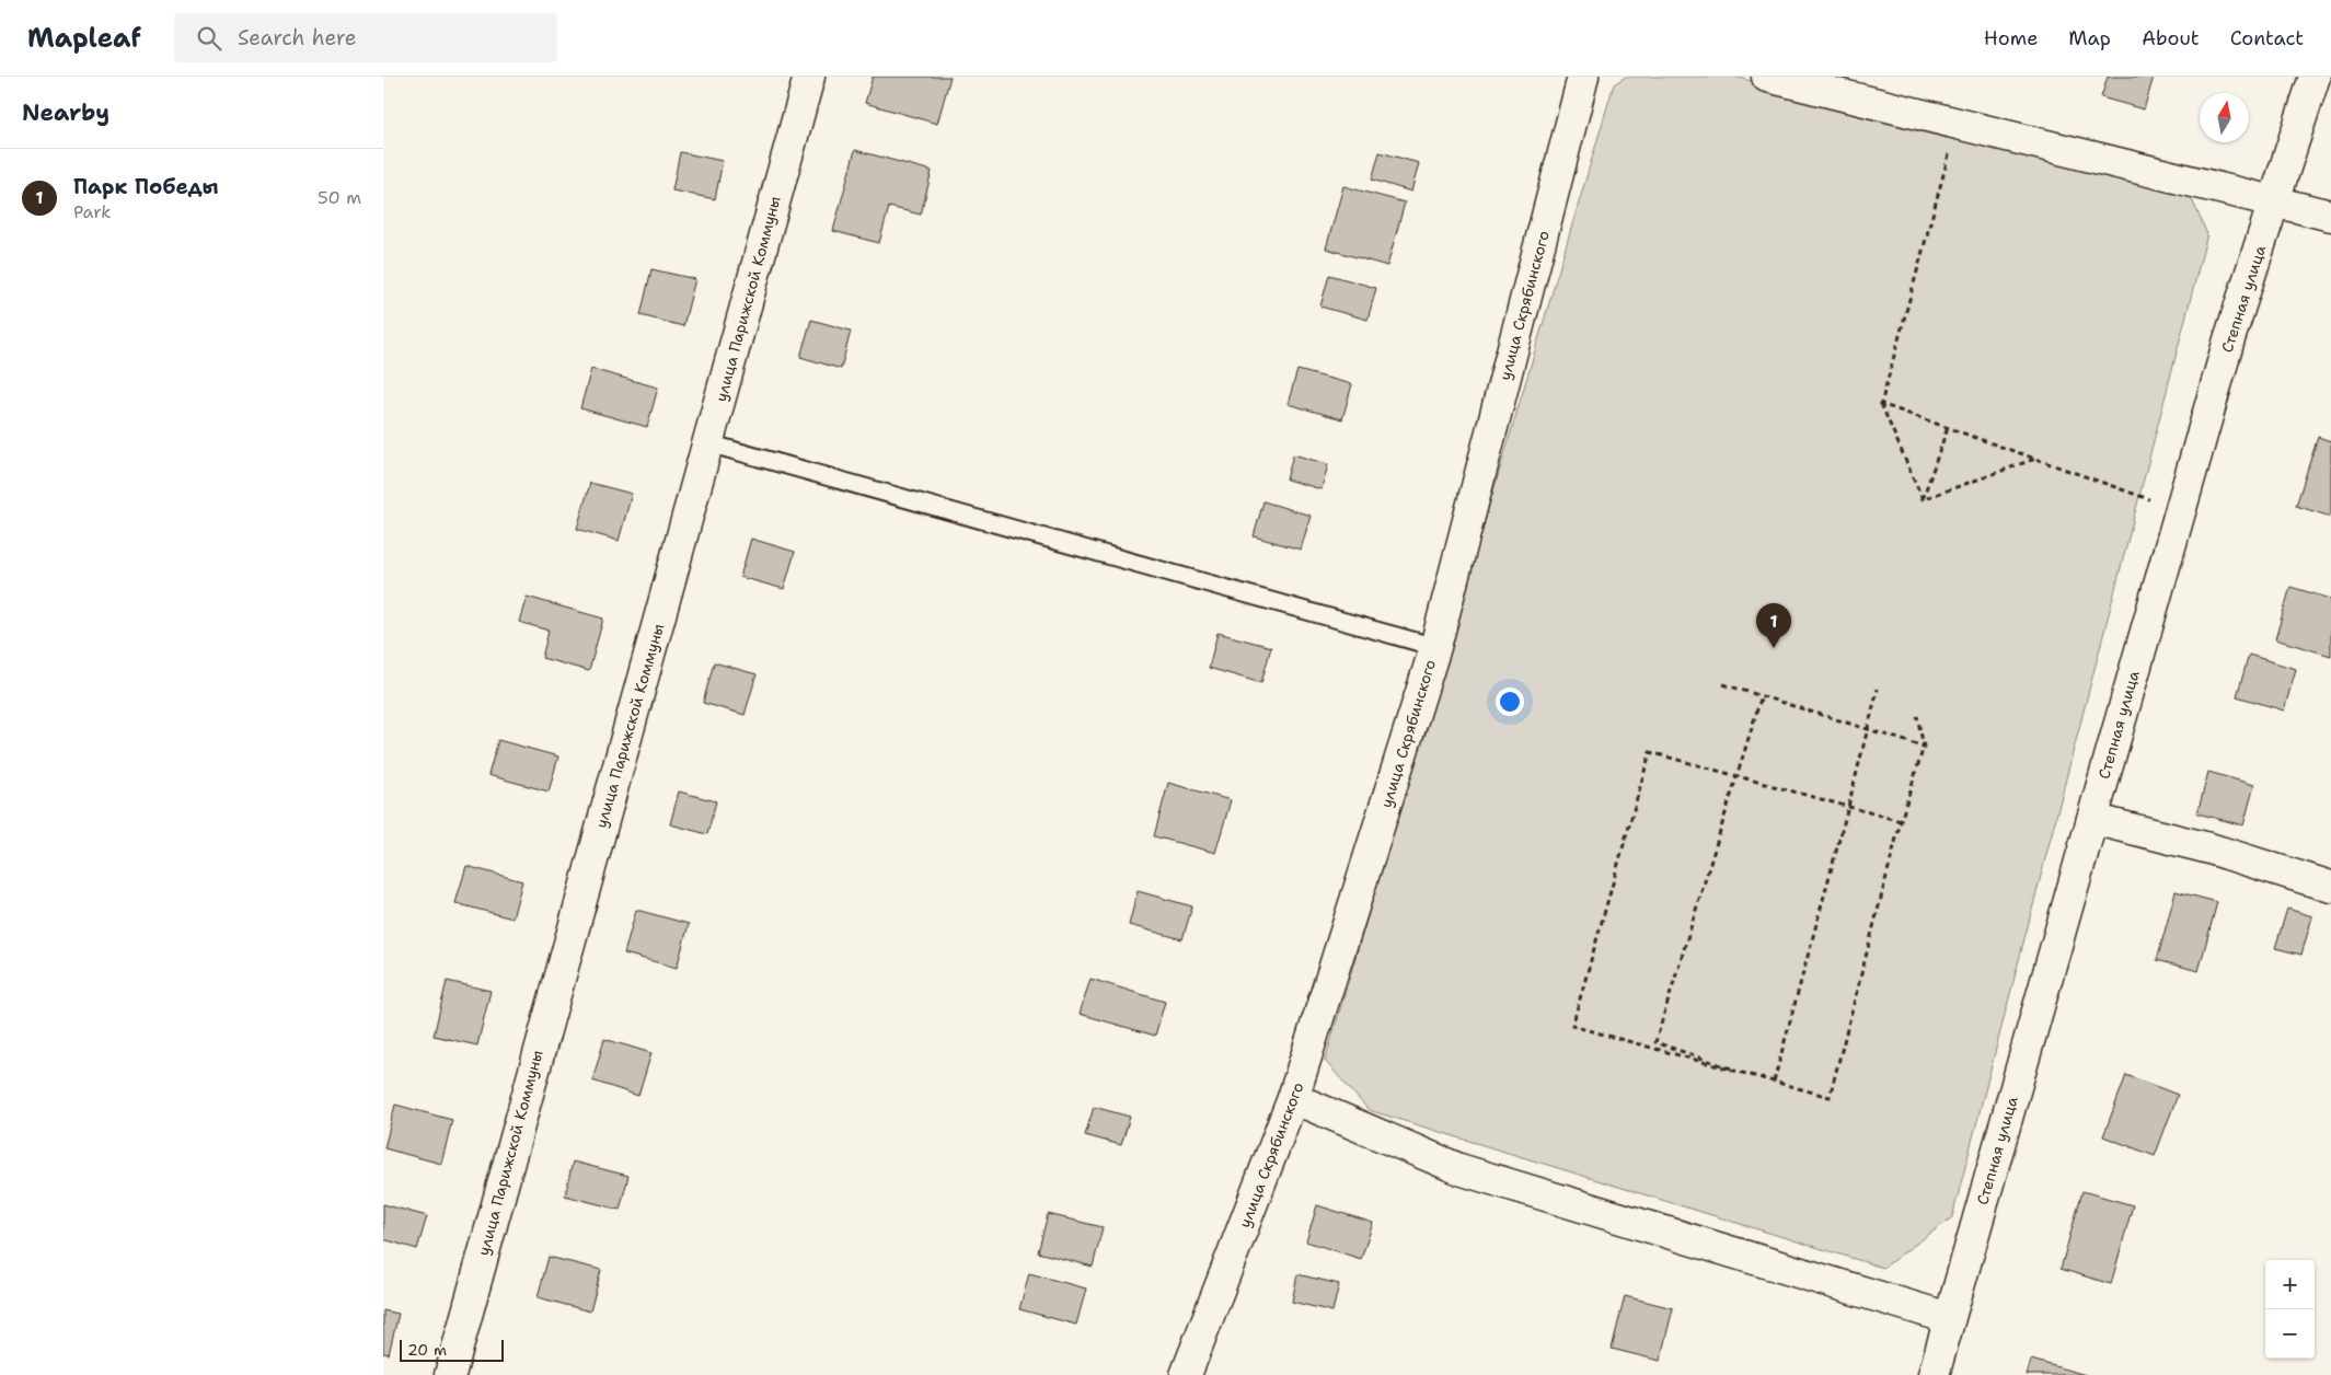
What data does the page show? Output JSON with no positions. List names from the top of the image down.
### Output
{
  "streets": {
    "street": ["улица Парижской Коммуны", "Степная улица", "улица Скрябинского"]
  },
  "scale_bar": "20 m",
  "north": "top",
  "page": {
    "header": "Mapleaf",
    "search": "Search here",
    "nav": [
      "Home",
      "Map",
      "About",
      "Contact"
    ],
    "heading": "Nearby",
    "list": [
      {
        "mark": "1",
        "name": "Парк Победы",
        "note": "Park",
        "value": "50 m"
      }
    ],
    "pins": "1",
    "map_buttons": ["+", "−"],
    "scale": "20 m"
  }
}
